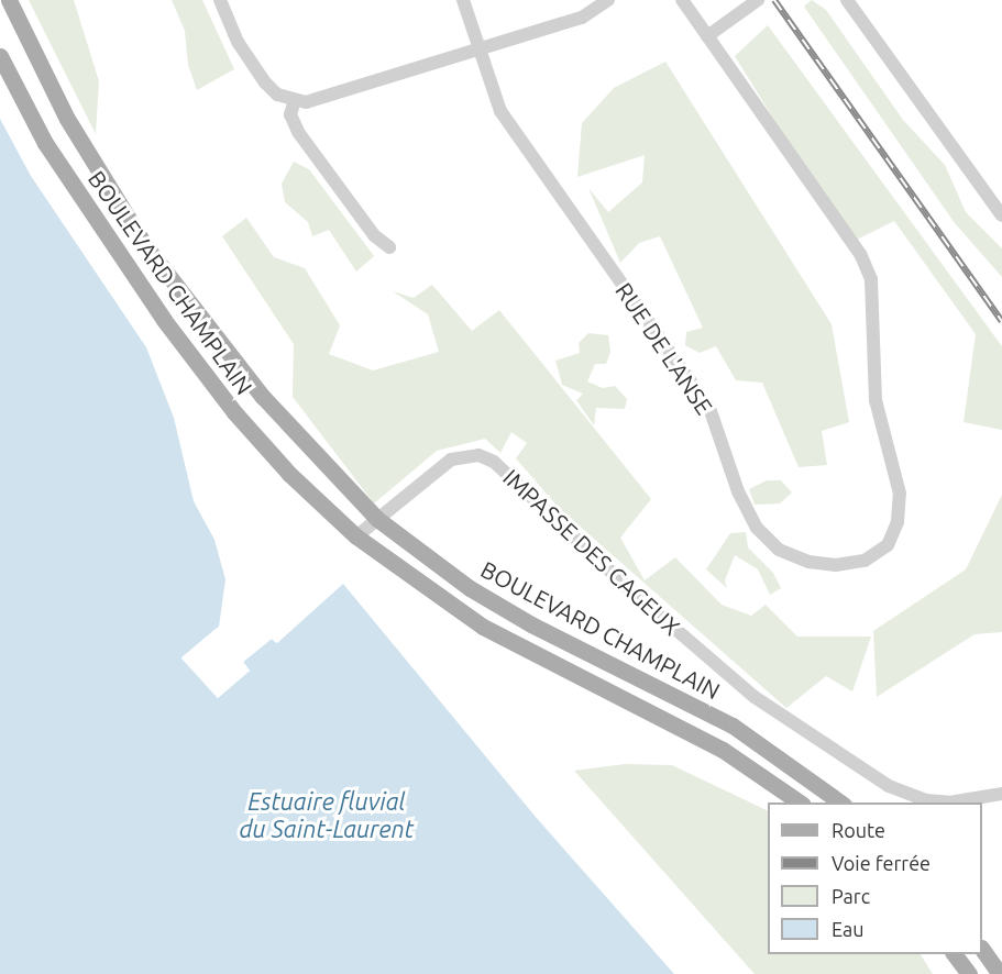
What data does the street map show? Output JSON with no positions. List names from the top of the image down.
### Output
{
  "streets": {
    "main road": ["BOULEVARD CHAMPLAIN"],
    "street": ["RUE DE L'ANSE", "IMPASSE DES CAGEUX"]
  },
  "crossings": [
    ["BOULEVARD CHAMPLAIN", "IMPASSE DES CAGEUX"]
  ],
  "water": ["Estuaire fluvial du Saint-Laurent"],
  "legend": [
    "Route",
    "Voie ferrée",
    "Parc",
    "Eau"
  ]
}
